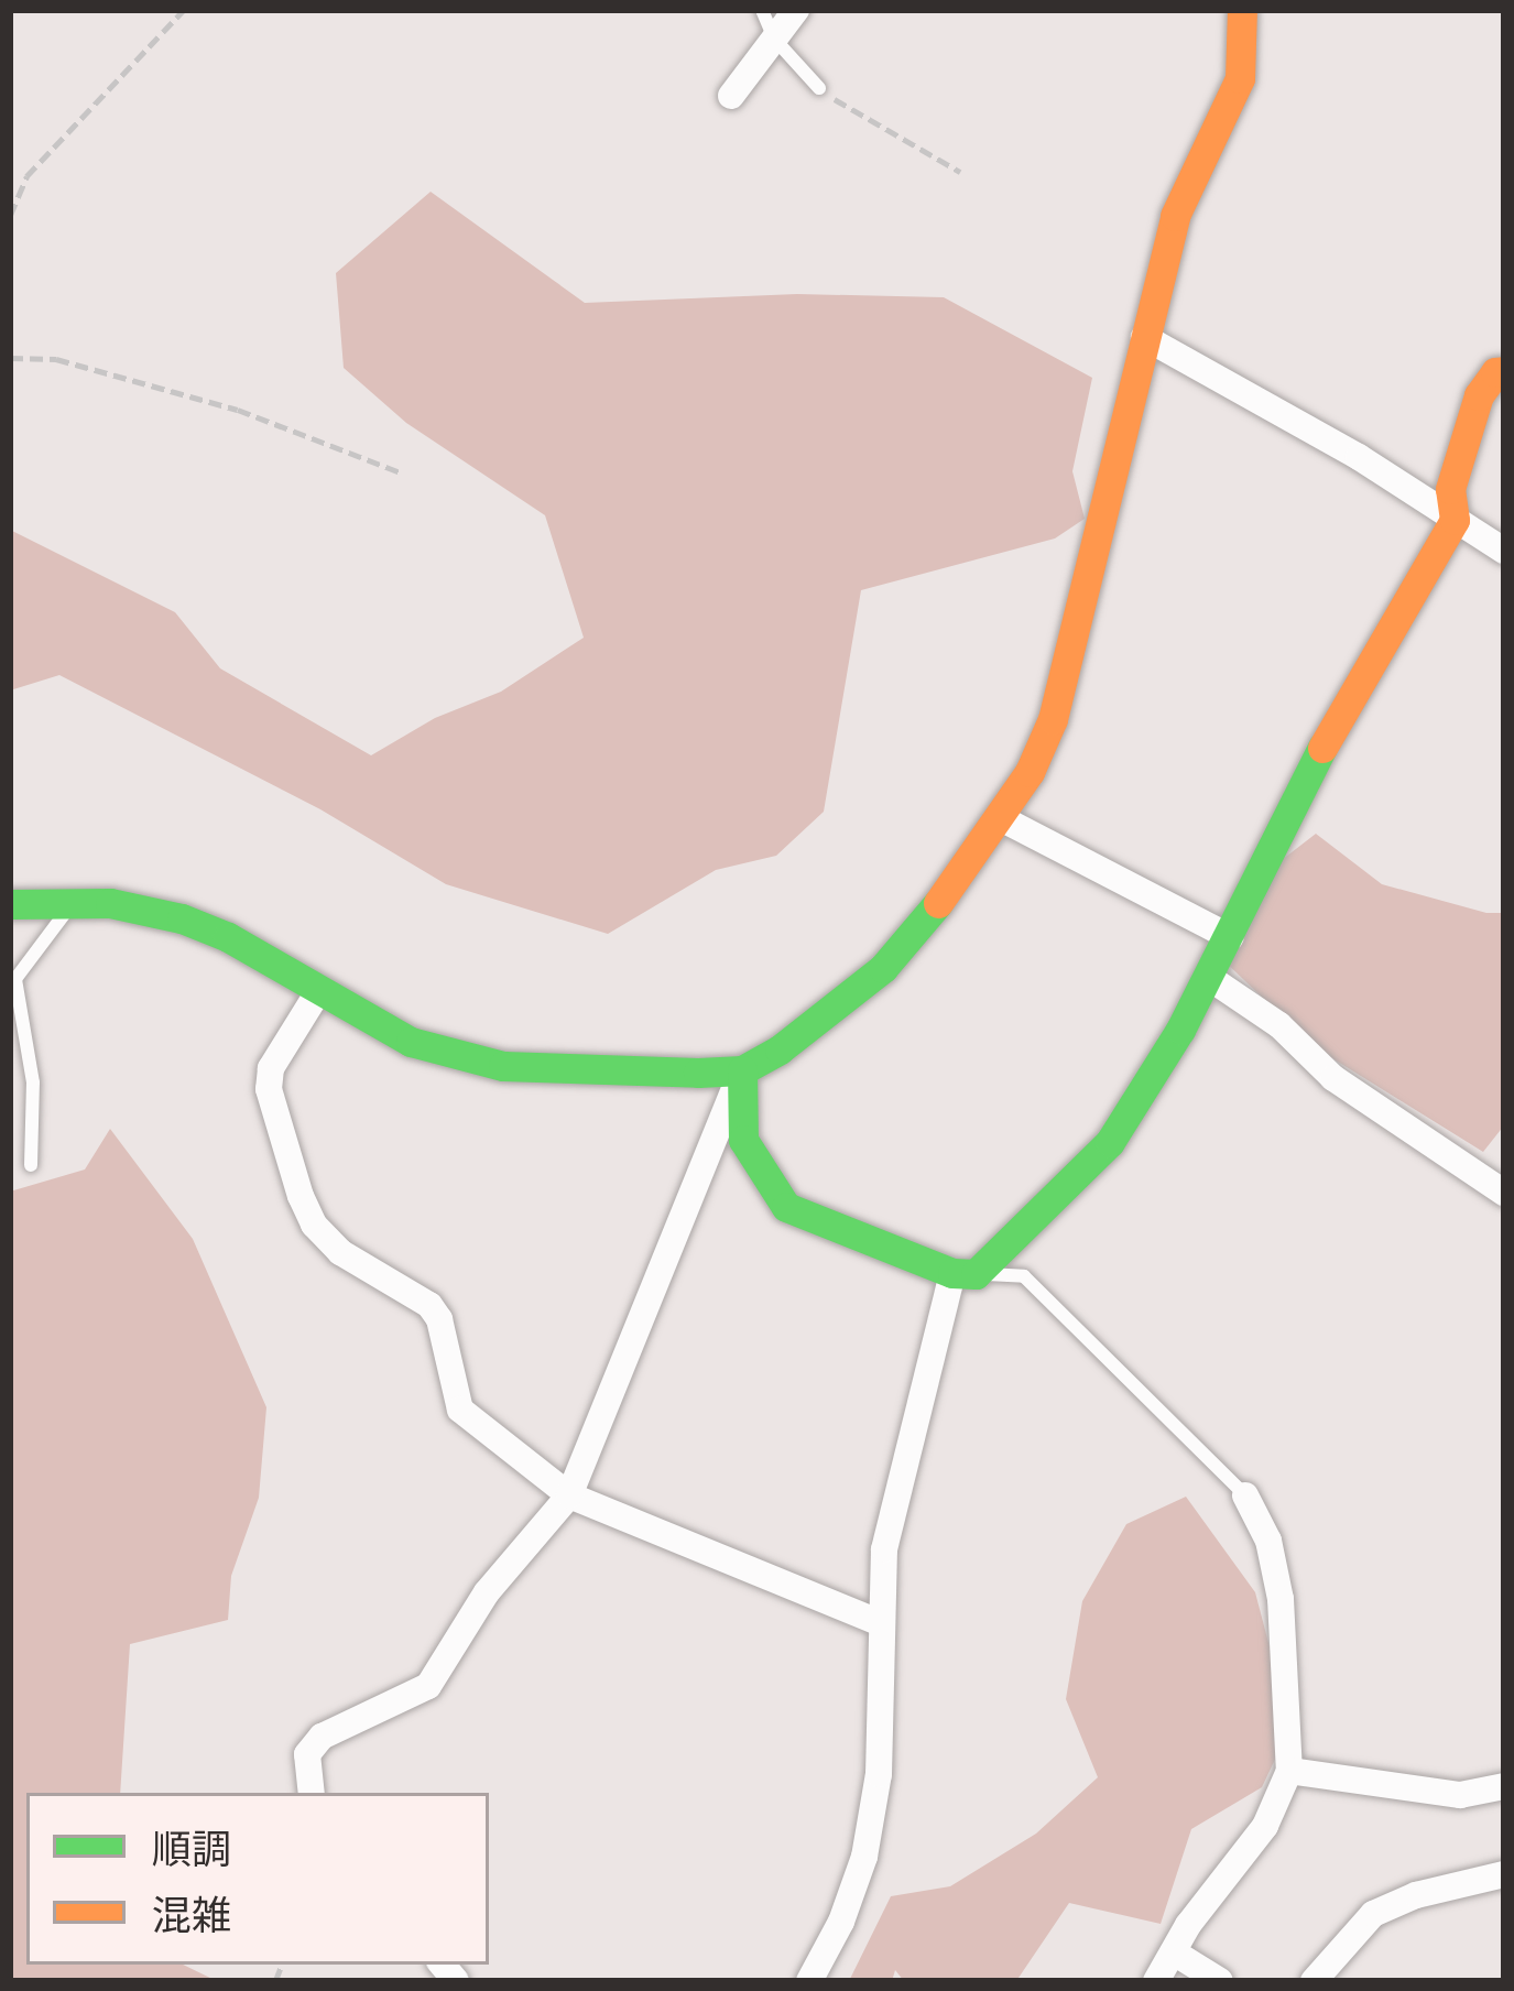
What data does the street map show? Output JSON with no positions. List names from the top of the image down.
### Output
{
  "legend": ["順調", "混雑"]
}
